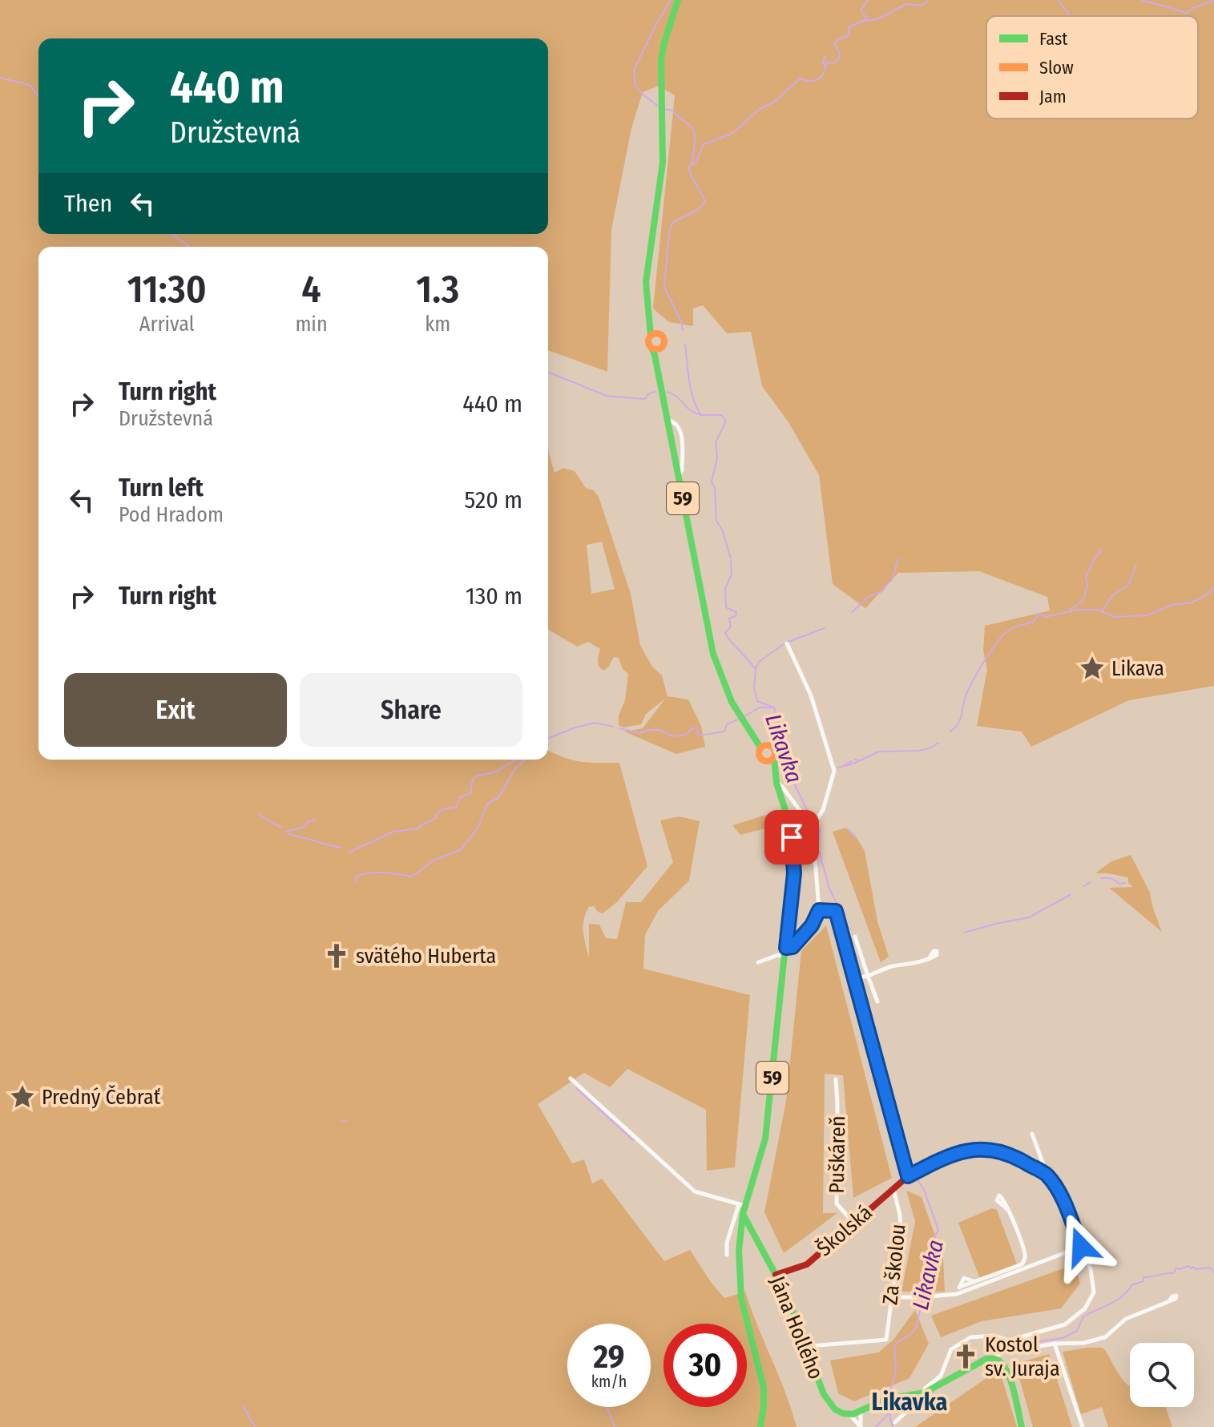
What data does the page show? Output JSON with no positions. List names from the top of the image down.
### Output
{
  "streets": {
    "main road": ["59", "Školská", "Jána Hollého"],
    "street": ["Puškáreň", "Za školou"]
  },
  "crossings": [
    ["59", "Jána Hollého"],
    ["Puškáreň", "Školská"],
    ["Školská", "Za školou"],
    ["Školská", "Jána Hollého"],
    ["Za školou", "Jána Hollého"]
  ],
  "districts": ["Likavka"],
  "water": ["Likavka"],
  "places": {
    "place": ["Likava", "Predný Čebrať"],
    "church": ["svätého Huberta", "Kostol sv. Juraja"]
  },
  "legend": ["Fast", "Slow", "Jam"],
  "page": {
    "turn": ["440 m", "Družstevná"],
    "then": "Then",
    "eta": [
      "11:30",
      "Arrival",
      "4",
      "min",
      "1.3",
      "km"
    ],
    "list": [
      {
        "name": "Turn right",
        "note": "Družstevná",
        "value": "440 m"
      },
      {
        "name": "Turn left",
        "note": "Pod Hradom",
        "value": "520 m"
      },
      {
        "name": "Turn right",
        "value": "130 m"
      }
    ],
    "buttons": ["Exit", "Share"],
    "speed": "29 km/h",
    "limit": "30"
  }
}
